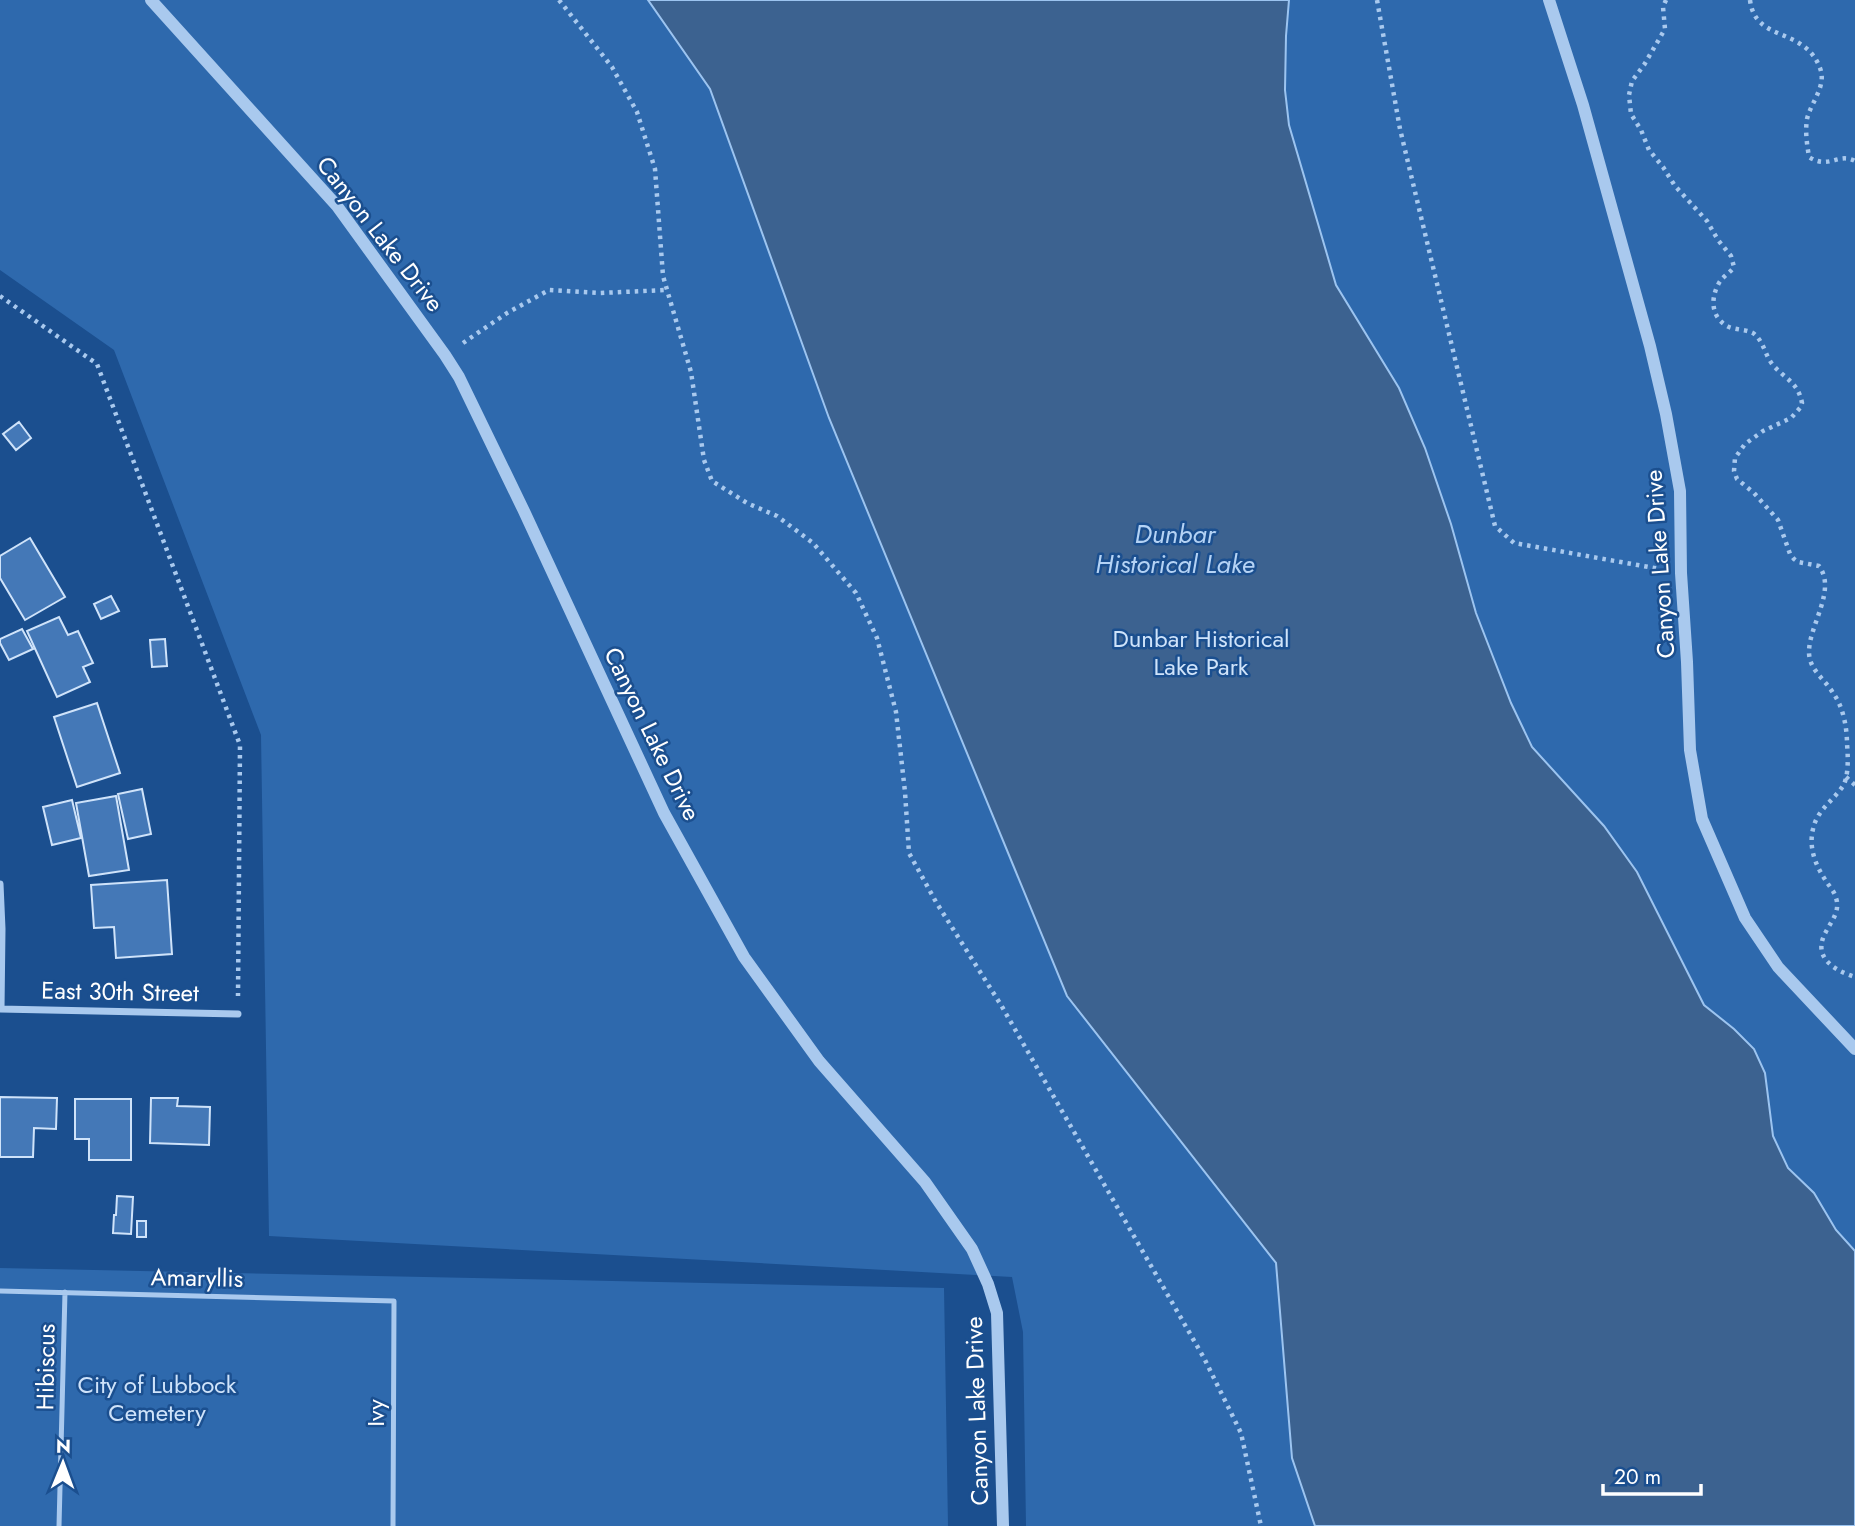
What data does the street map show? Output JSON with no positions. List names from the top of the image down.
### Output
{
  "streets": {
    "street": ["Canyon Lake Drive", "East 30th Street"],
    "lane": ["Amaryllis", "Hibiscus", "Ivy"]
  },
  "crossings": [
    ["Amaryllis", "Hibiscus"],
    ["Amaryllis", "Ivy"]
  ],
  "water": ["Dunbar Historical Lake"],
  "parks": ["Dunbar Historical Lake Park", "City of Lubbock Cemetery"],
  "scale_bar": "20 m",
  "north": "top"
}
